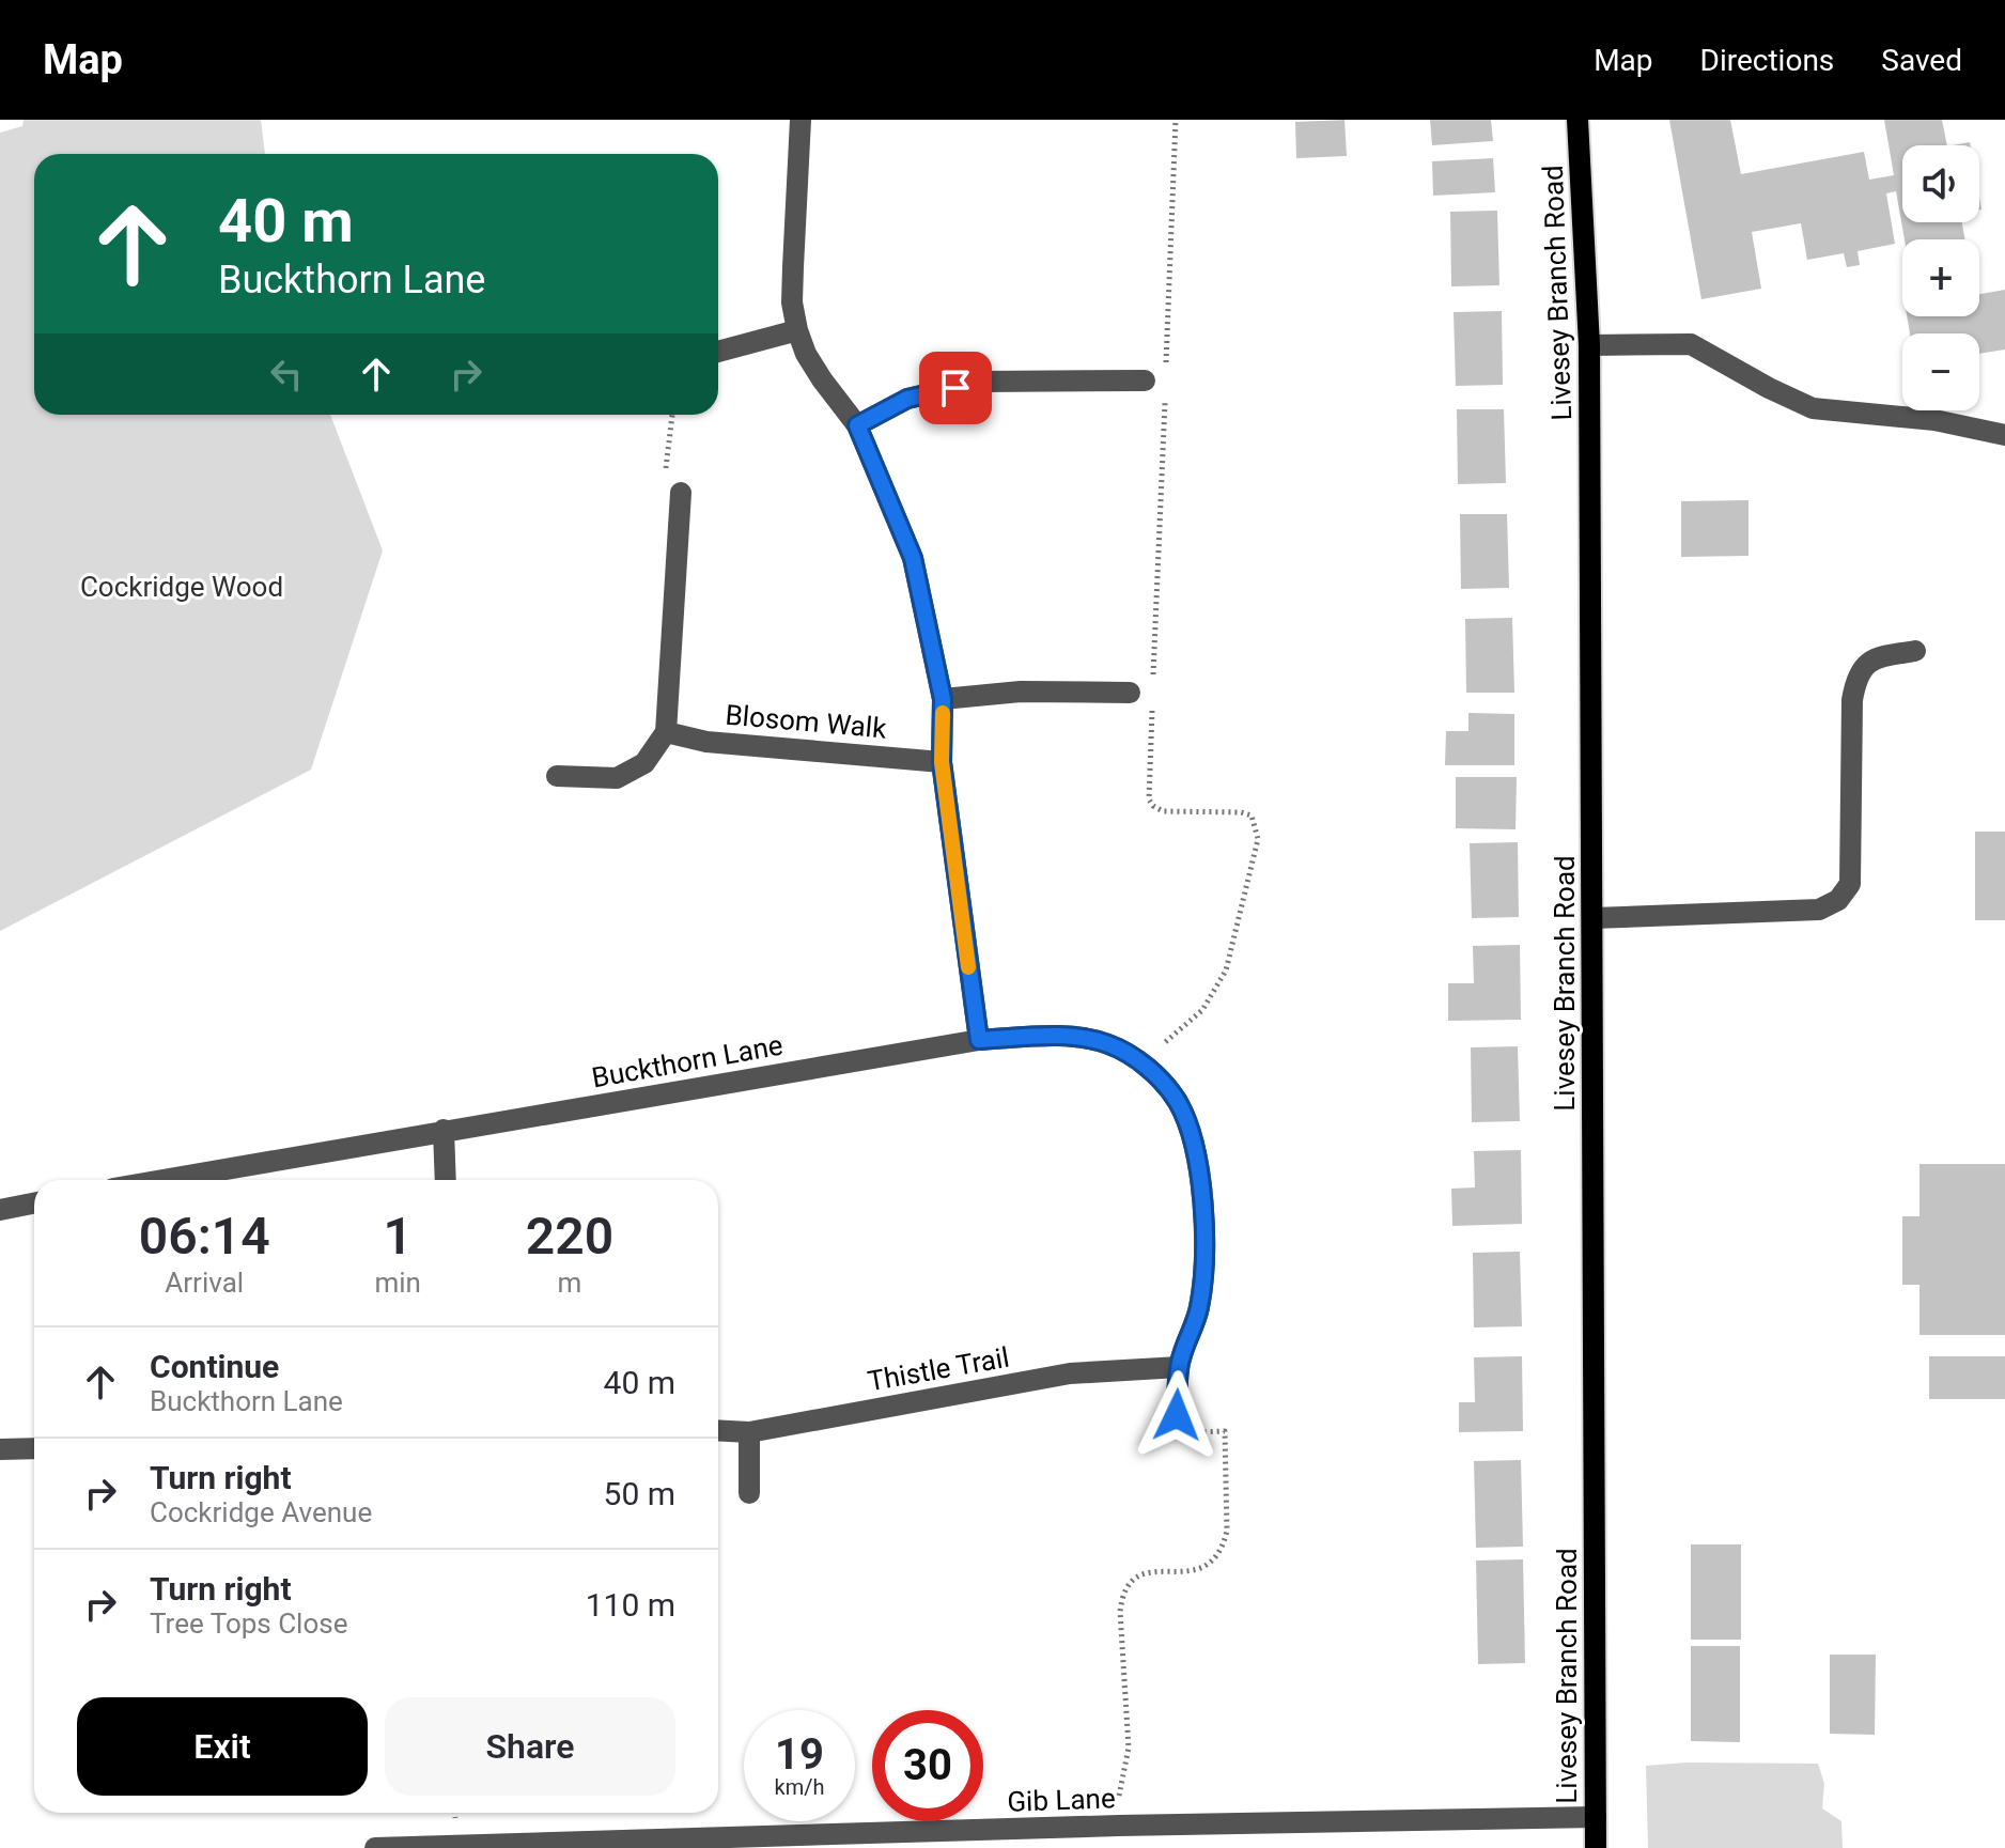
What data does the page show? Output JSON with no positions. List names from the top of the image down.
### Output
{
  "streets": {
    "main road": ["Livesey Branch Road"],
    "street": [
      "Blosom Walk",
      "Buckthorn Lane",
      "Thistle Trail",
      "Gib Lane"
    ]
  },
  "crossings": [
    ["Livesey Branch Road", "Gib Lane"],
    ["Buckthorn Lane", "Thistle Trail"]
  ],
  "parks": ["Cockridge Wood"],
  "page": {
    "header": "Map",
    "nav": ["Map", "Directions", "Saved"],
    "map_buttons": ["+", "−"],
    "turn": ["40 m", "Buckthorn Lane"],
    "eta": [
      "06:14",
      "Arrival",
      "1",
      "min",
      "220",
      "m"
    ],
    "list": [
      {
        "name": "Continue",
        "note": "Buckthorn Lane",
        "value": "40 m"
      },
      {
        "name": "Turn right",
        "note": "Cockridge Avenue",
        "value": "50 m"
      },
      {
        "name": "Turn right",
        "note": "Tree Tops Close",
        "value": "110 m"
      }
    ],
    "buttons": ["Exit", "Share"],
    "speed": "19 km/h",
    "limit": "30"
  }
}
